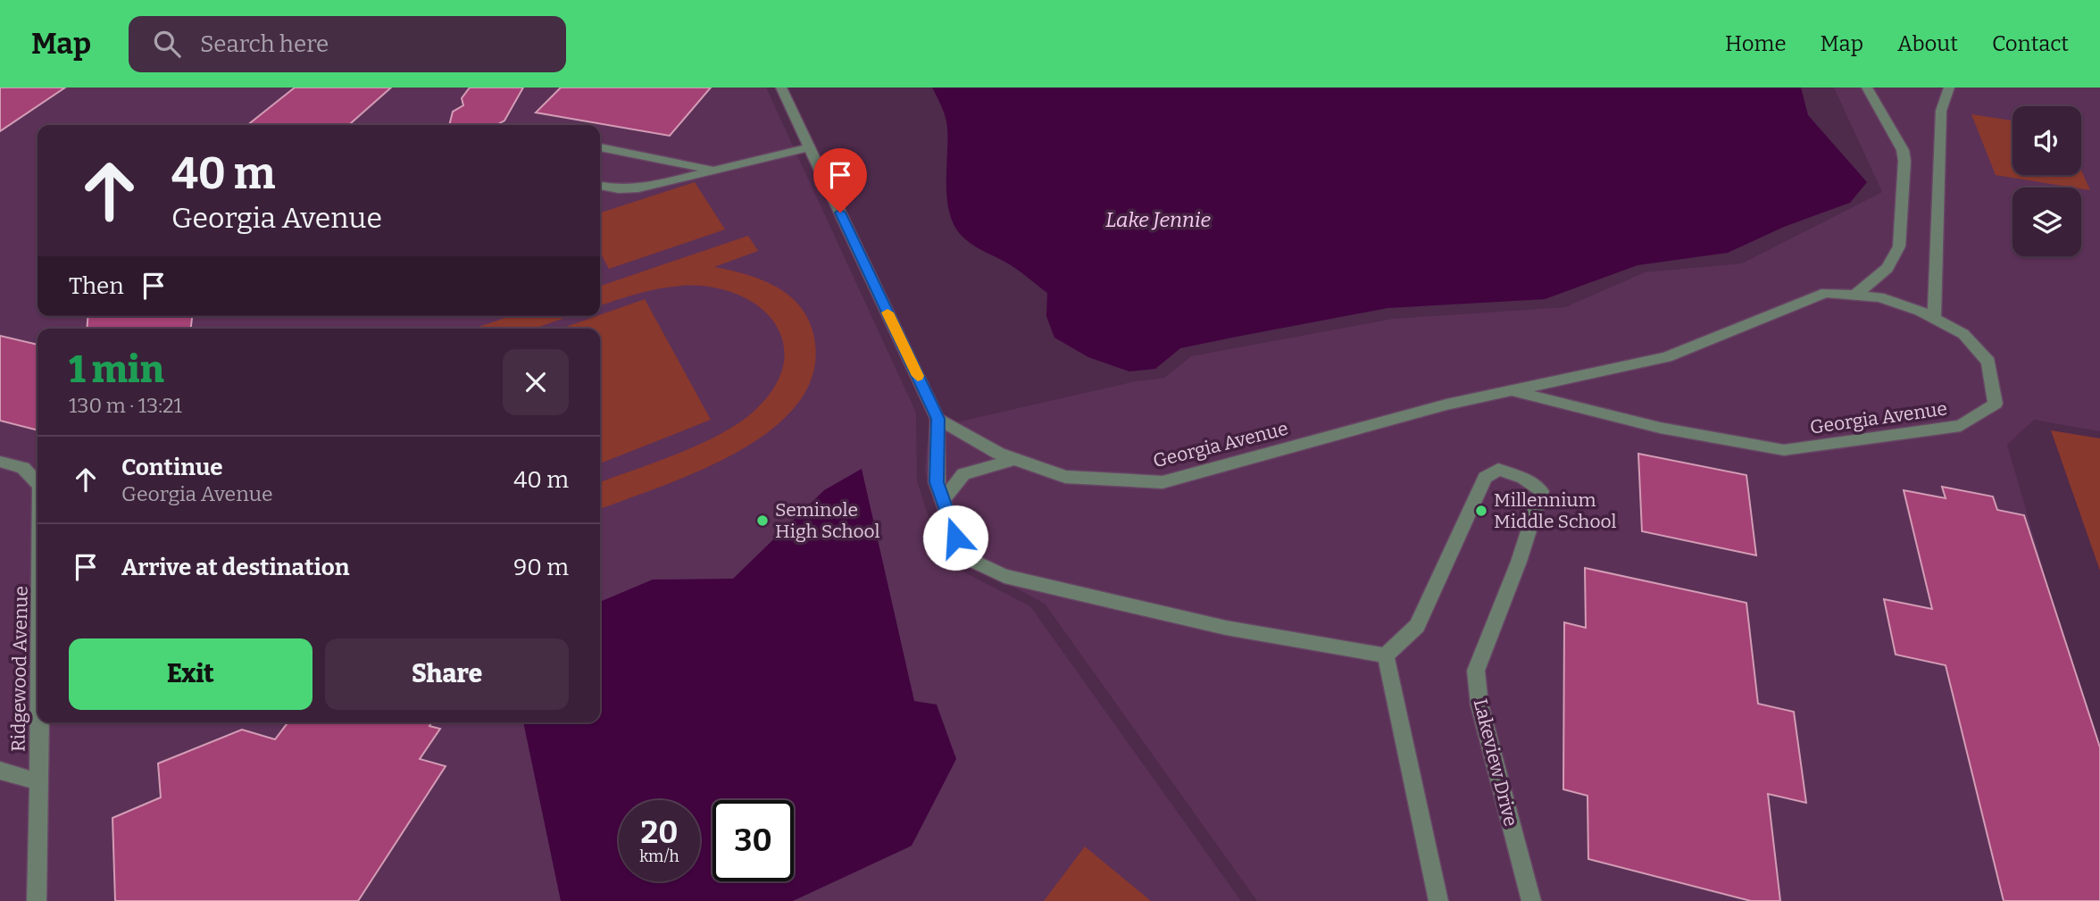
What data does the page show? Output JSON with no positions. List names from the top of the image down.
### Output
{
  "streets": {
    "street": ["Georgia Avenue", "Ridgewood Avenue", "Lakeview Drive"]
  },
  "water": ["Lake Jennie"],
  "places": ["Millennium Middle School", "Seminole High School"],
  "page": {
    "header": "Map",
    "search": "Search here",
    "nav": [
      "Home",
      "Map",
      "About",
      "Contact"
    ],
    "turn": ["40 m", "Georgia Avenue"],
    "then": "Then",
    "heading": ["1 min", "130 m · 13:21"],
    "list": [
      {
        "name": "Continue",
        "note": "Georgia Avenue",
        "value": "40 m"
      },
      {
        "name": "Arrive at destination",
        "value": "90 m"
      }
    ],
    "buttons": ["Exit", "Share"],
    "speed": "20 km/h",
    "limit": "30"
  }
}
